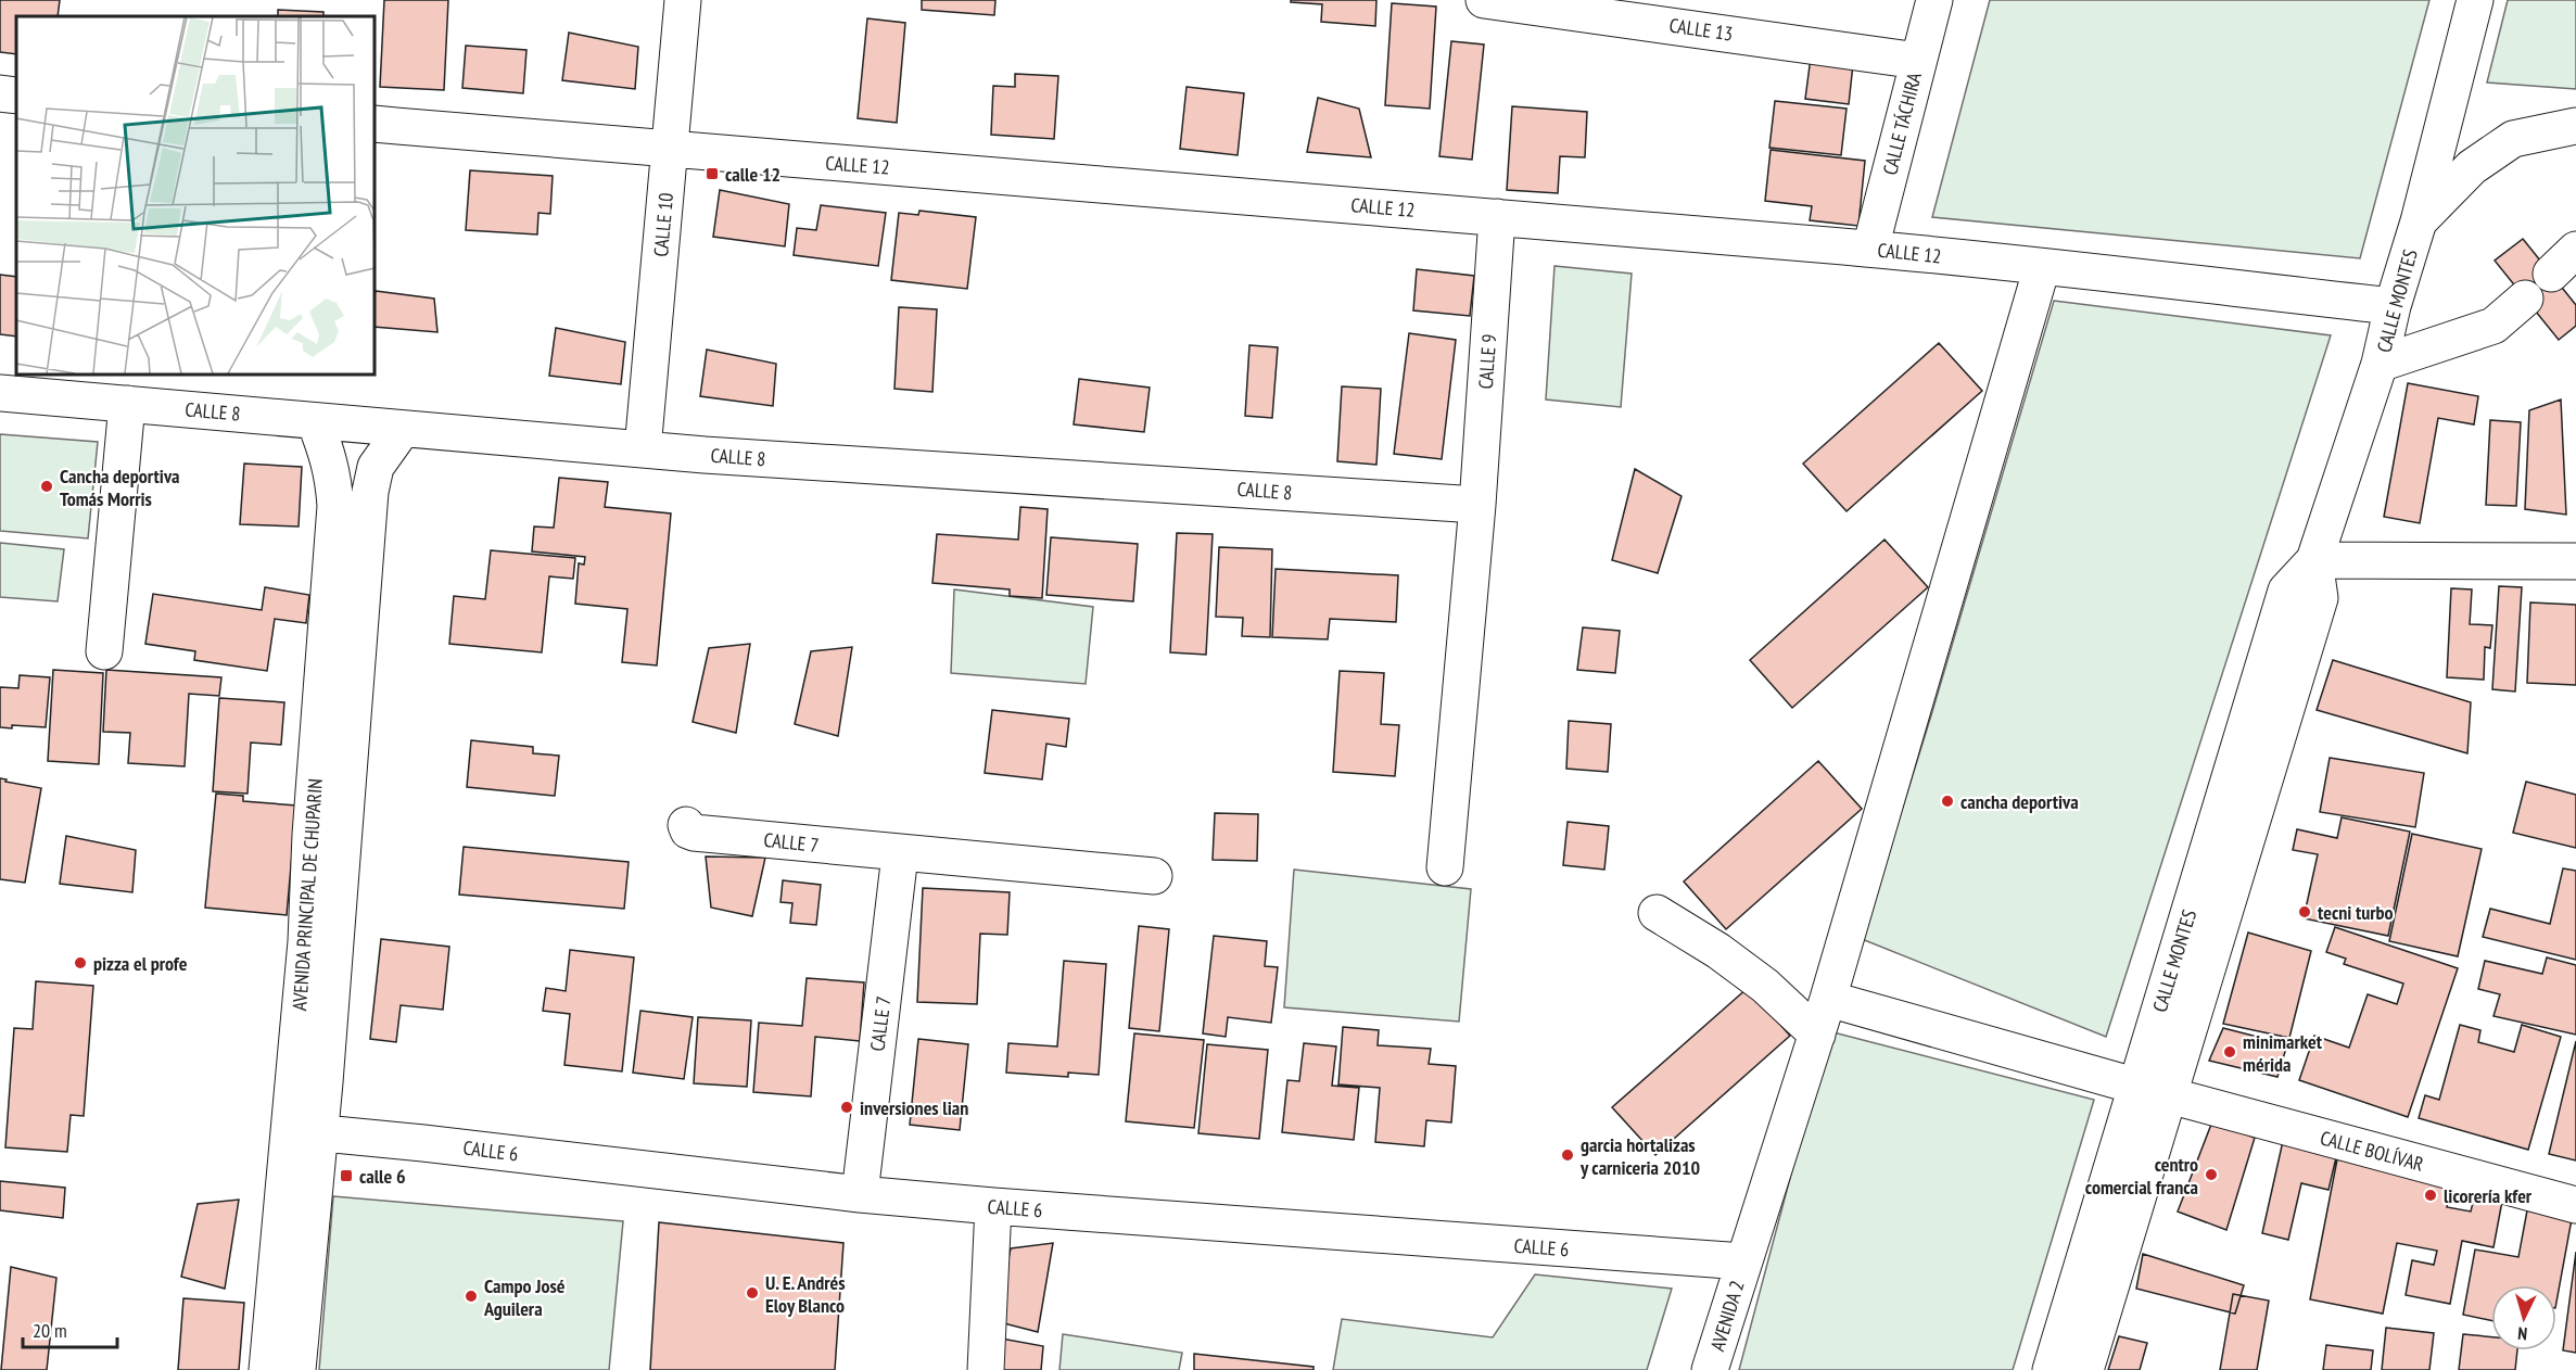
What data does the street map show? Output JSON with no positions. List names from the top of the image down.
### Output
{
  "streets": {
    "street": [
      "CALLE 13",
      "CALLE TÁCHIRA",
      "CALLE 12",
      "CALLE 10",
      "CALLE MONTES",
      "CALLE 9",
      "CALLE 8",
      "CALLE 7",
      "AVENIDA PRINCIPAL DE CHUPARIN",
      "CALLE 6",
      "CALLE BOLÍVAR",
      "AVENIDA 2"
    ]
  },
  "crossings": [
    ["CALLE 13", "CALLE TÁCHIRA"],
    ["CALLE TÁCHIRA", "CALLE 12"],
    ["CALLE 12", "CALLE 10"],
    ["CALLE 12", "CALLE MONTES"],
    ["CALLE 12", "CALLE 9"],
    ["CALLE 12", "AVENIDA 2"],
    ["CALLE 10", "CALLE 8"],
    ["CALLE MONTES", "CALLE BOLÍVAR"],
    ["CALLE 9", "CALLE 8"],
    ["CALLE 8", "AVENIDA PRINCIPAL DE CHUPARIN"],
    ["CALLE 7", "CALLE 6"],
    ["AVENIDA PRINCIPAL DE CHUPARIN", "CALLE 6"],
    ["CALLE 6", "AVENIDA 2"],
    ["CALLE BOLÍVAR", "AVENIDA 2"]
  ],
  "places": {
    "transit": ["calle 12", "calle 6"],
    "other": [
      "Cancha deportiva Tomás Morris",
      "cancha deportiva",
      "tecni turbo",
      "pizza el profe",
      "minimarket mérida",
      "inversiones lian",
      "garcia hortalizas y carniceria 2010",
      "centro comercial franca",
      "licorería kfer",
      "U. E. Andrés Eloy Blanco",
      "Campo José Aguilera"
    ]
  },
  "scale_bar": "20 m",
  "north": "bottom"
}
